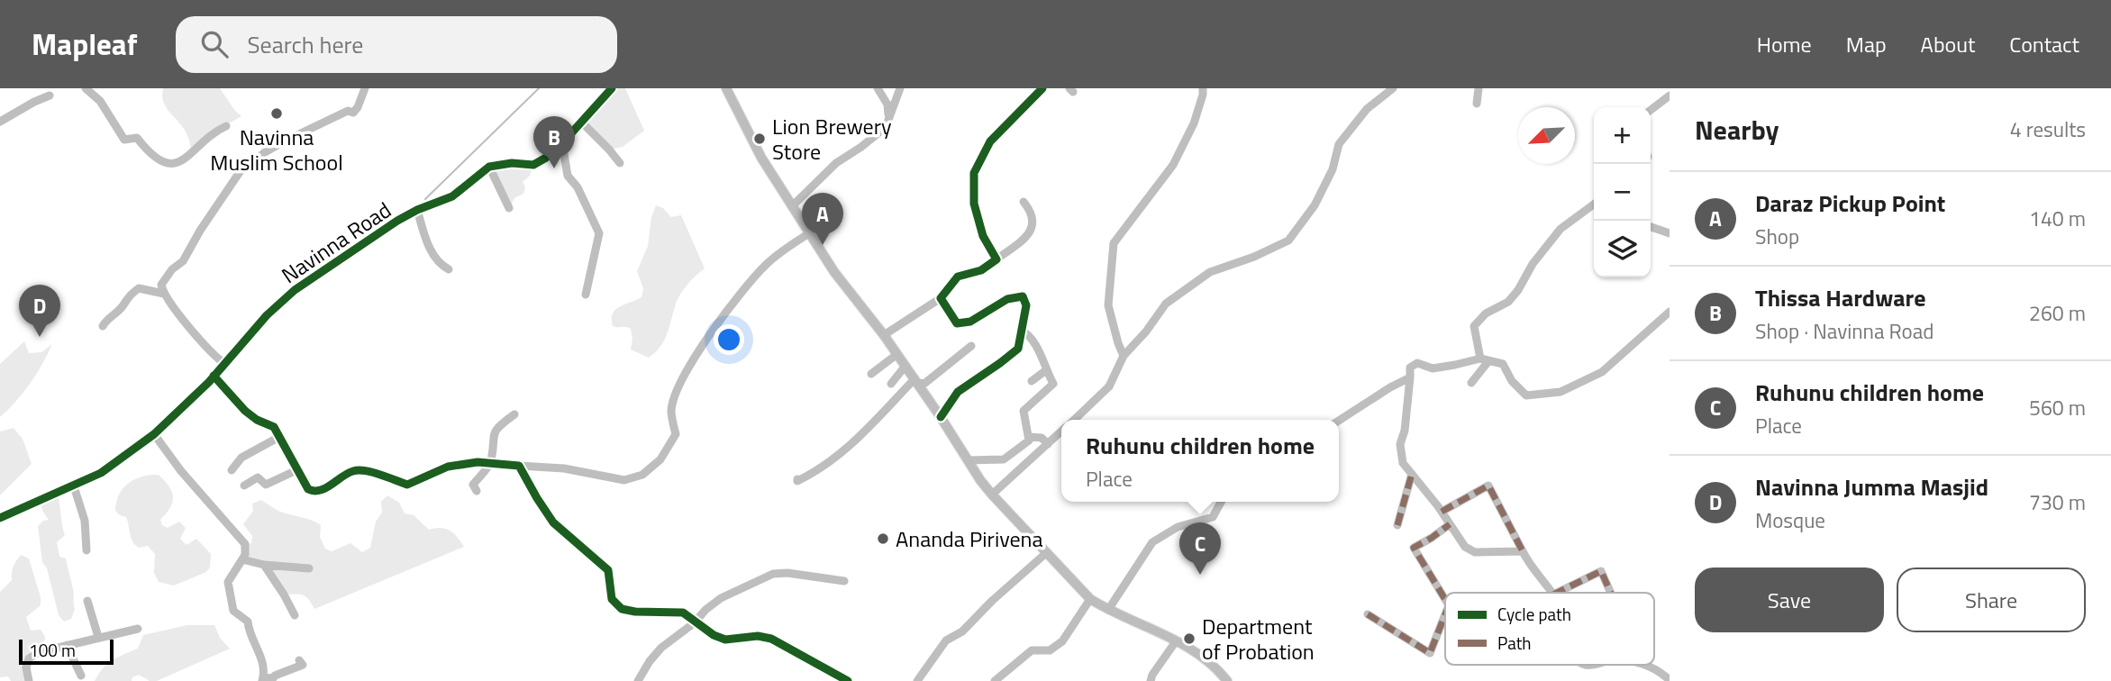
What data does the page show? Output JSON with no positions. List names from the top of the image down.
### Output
{
  "streets": {
    "street": ["Navinna Road"]
  },
  "places": [
    "Navinna Muslim School",
    "Lion Brewery Store",
    "Ananda Pirivena",
    "Department of Probation"
  ],
  "legend": ["Cycle path", "Path"],
  "scale_bar": "100 m",
  "north": "bottom left",
  "page": {
    "header": "Mapleaf",
    "search": "Search here",
    "nav": [
      "Home",
      "Map",
      "About",
      "Contact"
    ],
    "heading": ["Nearby", "4 results"],
    "map_buttons": ["+", "−"],
    "pins": [
      "B",
      "A",
      "D",
      "C"
    ],
    "list": [
      {
        "mark": "A",
        "name": "Daraz Pickup Point",
        "note": "Shop",
        "value": "140 m"
      },
      {
        "mark": "B",
        "name": "Thissa Hardware",
        "note": "Shop · Navinna Road",
        "value": "260 m"
      },
      {
        "mark": "C",
        "name": "Ruhunu children home",
        "note": "Place",
        "value": "560 m"
      },
      {
        "mark": "D",
        "name": "Navinna Jumma Masjid",
        "note": "Mosque",
        "value": "730 m"
      }
    ],
    "popup": ["Ruhunu children home", "Place"],
    "buttons": ["Save", "Share"],
    "scale": "100 m"
  }
}
